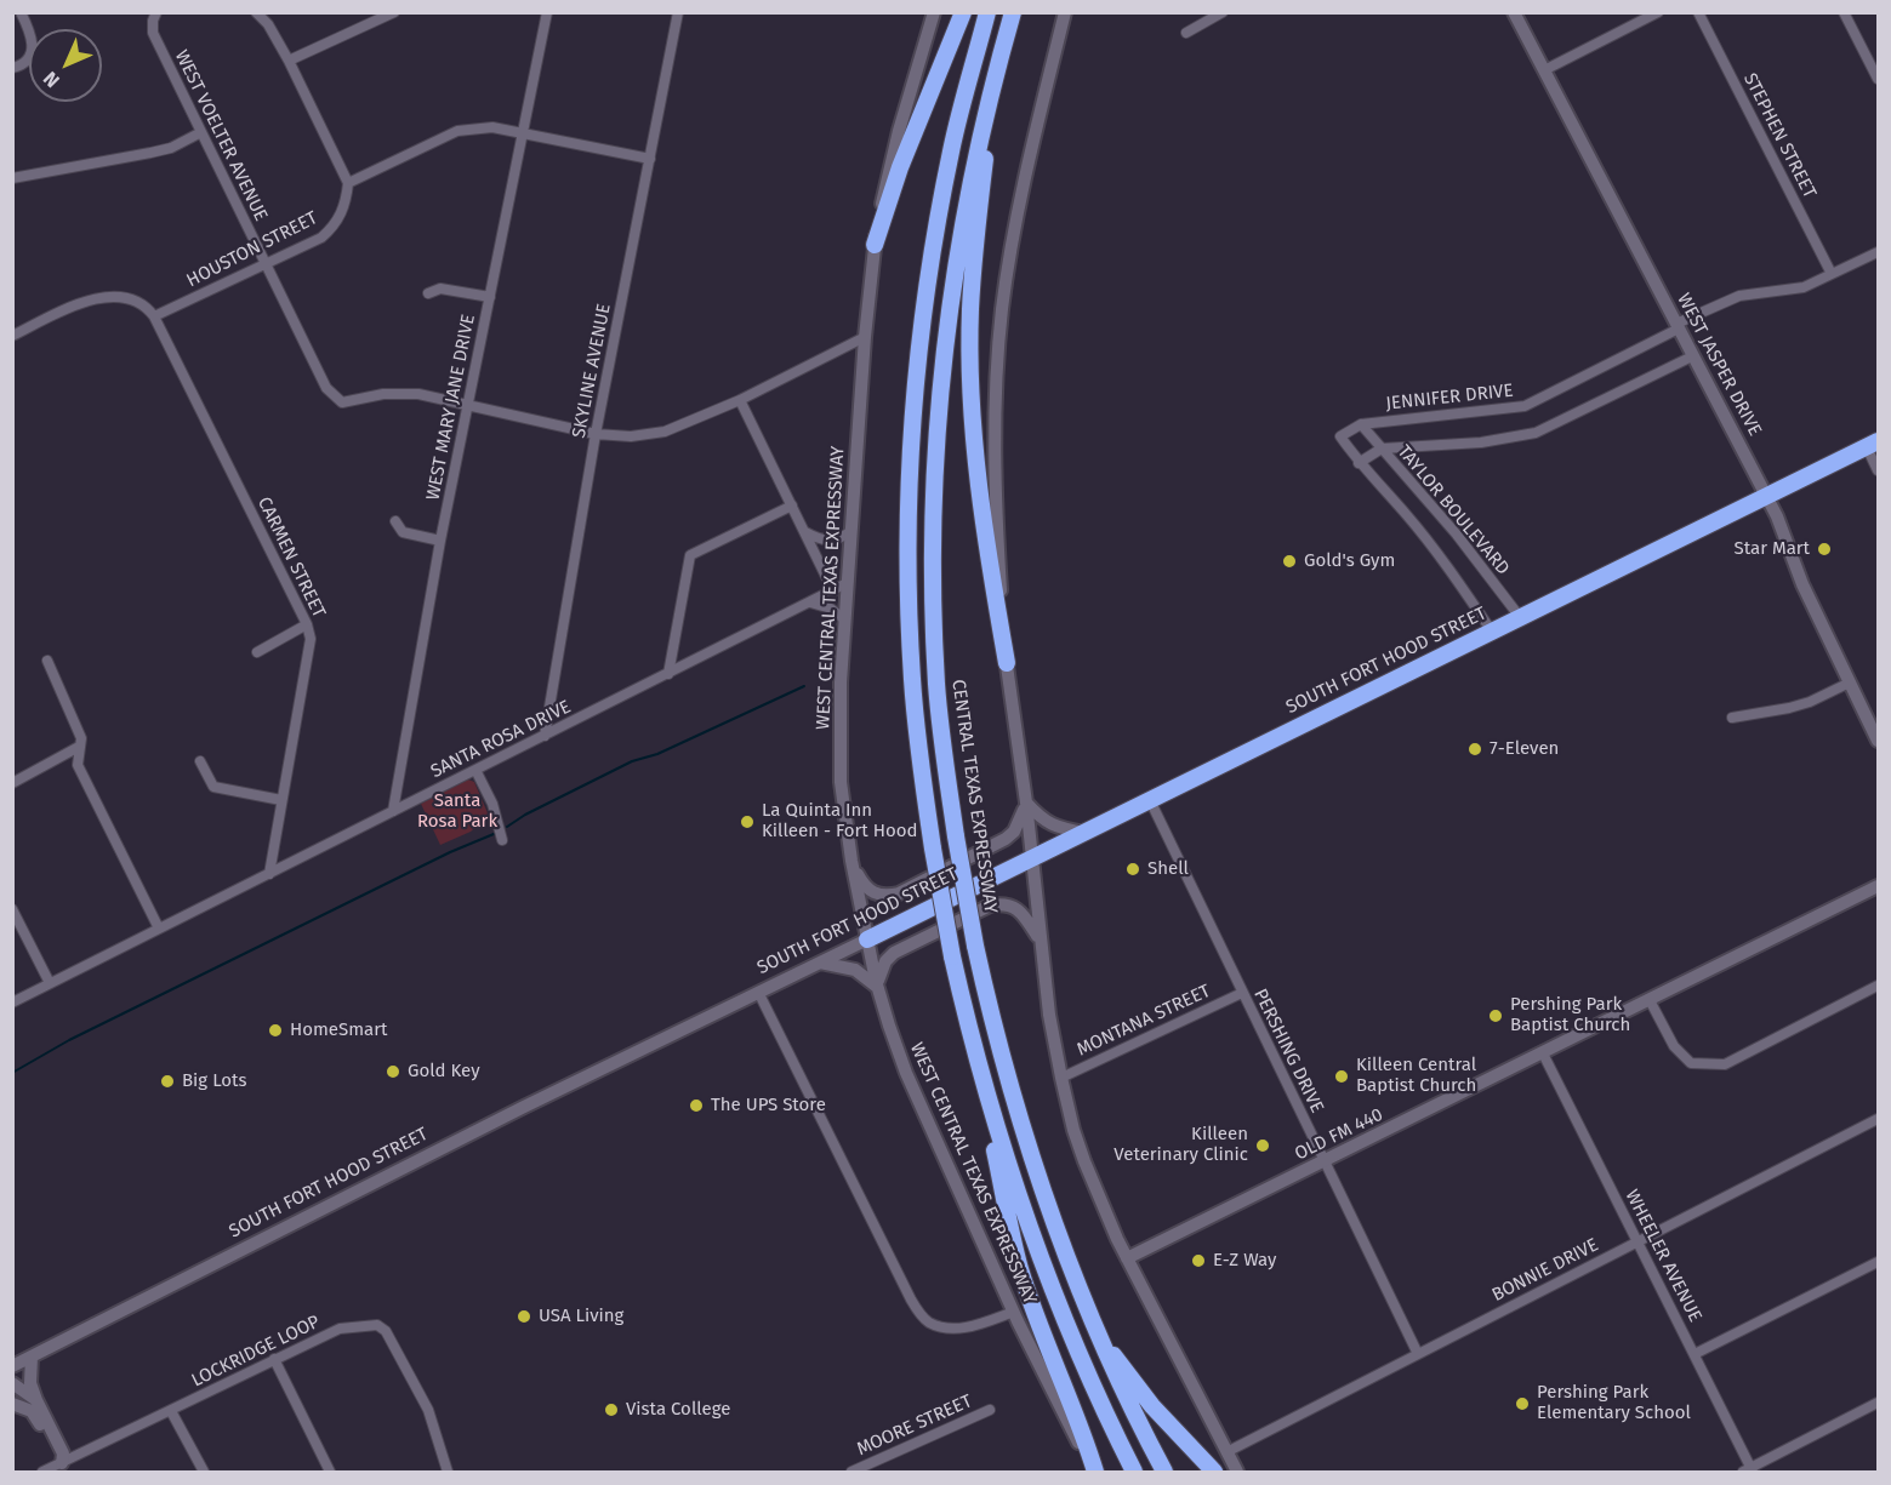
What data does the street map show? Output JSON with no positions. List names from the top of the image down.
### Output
{
  "streets": {
    "highway": ["SOUTH FORT HOOD STREET", "CENTRAL TEXAS EXPRESSWAY"],
    "main road": ["WEST JASPER DRIVE", "WEST CENTRAL TEXAS EXPRESSWAY", "OLD FM 440"],
    "street": [
      "WEST VOELTER AVENUE",
      "STEPHEN STREET",
      "HOUSTON STREET",
      "SKYLINE AVENUE",
      "JENNIFER DRIVE",
      "WEST MARY JANE DRIVE",
      "TAYLOR BOULEVARD",
      "CARMEN STREET",
      "SANTA ROSA DRIVE",
      "MONTANA STREET",
      "PERSHING DRIVE",
      "WHEELER AVENUE",
      "BONNIE DRIVE",
      "LOCKRIDGE LOOP",
      "MOORE STREET"
    ]
  },
  "crossings": [
    ["WEST VOELTER AVENUE", "HOUSTON STREET"],
    ["WEST VOELTER AVENUE", "WEST MARY JANE DRIVE"],
    ["STEPHEN STREET", "JENNIFER DRIVE"],
    ["HOUSTON STREET", "CARMEN STREET"],
    ["WEST JASPER DRIVE", "JENNIFER DRIVE"],
    ["WEST JASPER DRIVE", "SOUTH FORT HOOD STREET"],
    ["SKYLINE AVENUE", "SANTA ROSA DRIVE"],
    ["JENNIFER DRIVE", "TAYLOR BOULEVARD"],
    ["WEST MARY JANE DRIVE", "SANTA ROSA DRIVE"],
    ["TAYLOR BOULEVARD", "SOUTH FORT HOOD STREET"],
    ["CARMEN STREET", "SANTA ROSA DRIVE"],
    ["WEST CENTRAL TEXAS EXPRESSWAY", "SOUTH FORT HOOD STREET"],
    ["WEST CENTRAL TEXAS EXPRESSWAY", "SANTA ROSA DRIVE"],
    ["SOUTH FORT HOOD STREET", "PERSHING DRIVE"],
    ["MONTANA STREET", "PERSHING DRIVE"],
    ["PERSHING DRIVE", "OLD FM 440"],
    ["PERSHING DRIVE", "BONNIE DRIVE"],
    ["OLD FM 440", "WHEELER AVENUE"],
    ["WHEELER AVENUE", "BONNIE DRIVE"]
  ],
  "parks": ["Santa Rosa Park"],
  "places": [
    "Star Mart",
    "Gold's Gym",
    "7-Eleven",
    "La Quinta Inn Killeen - Fort Hood",
    "Shell",
    "Pershing Park Baptist Church",
    "HomeSmart",
    "Gold Key",
    "Killeen Central Baptist Church",
    "Big Lots",
    "The UPS Store",
    "Killeen Veterinary Clinic",
    "E-Z Way",
    "USA Living",
    "Pershing Park Elementary School",
    "Vista College"
  ],
  "north": "bottom left"
}
